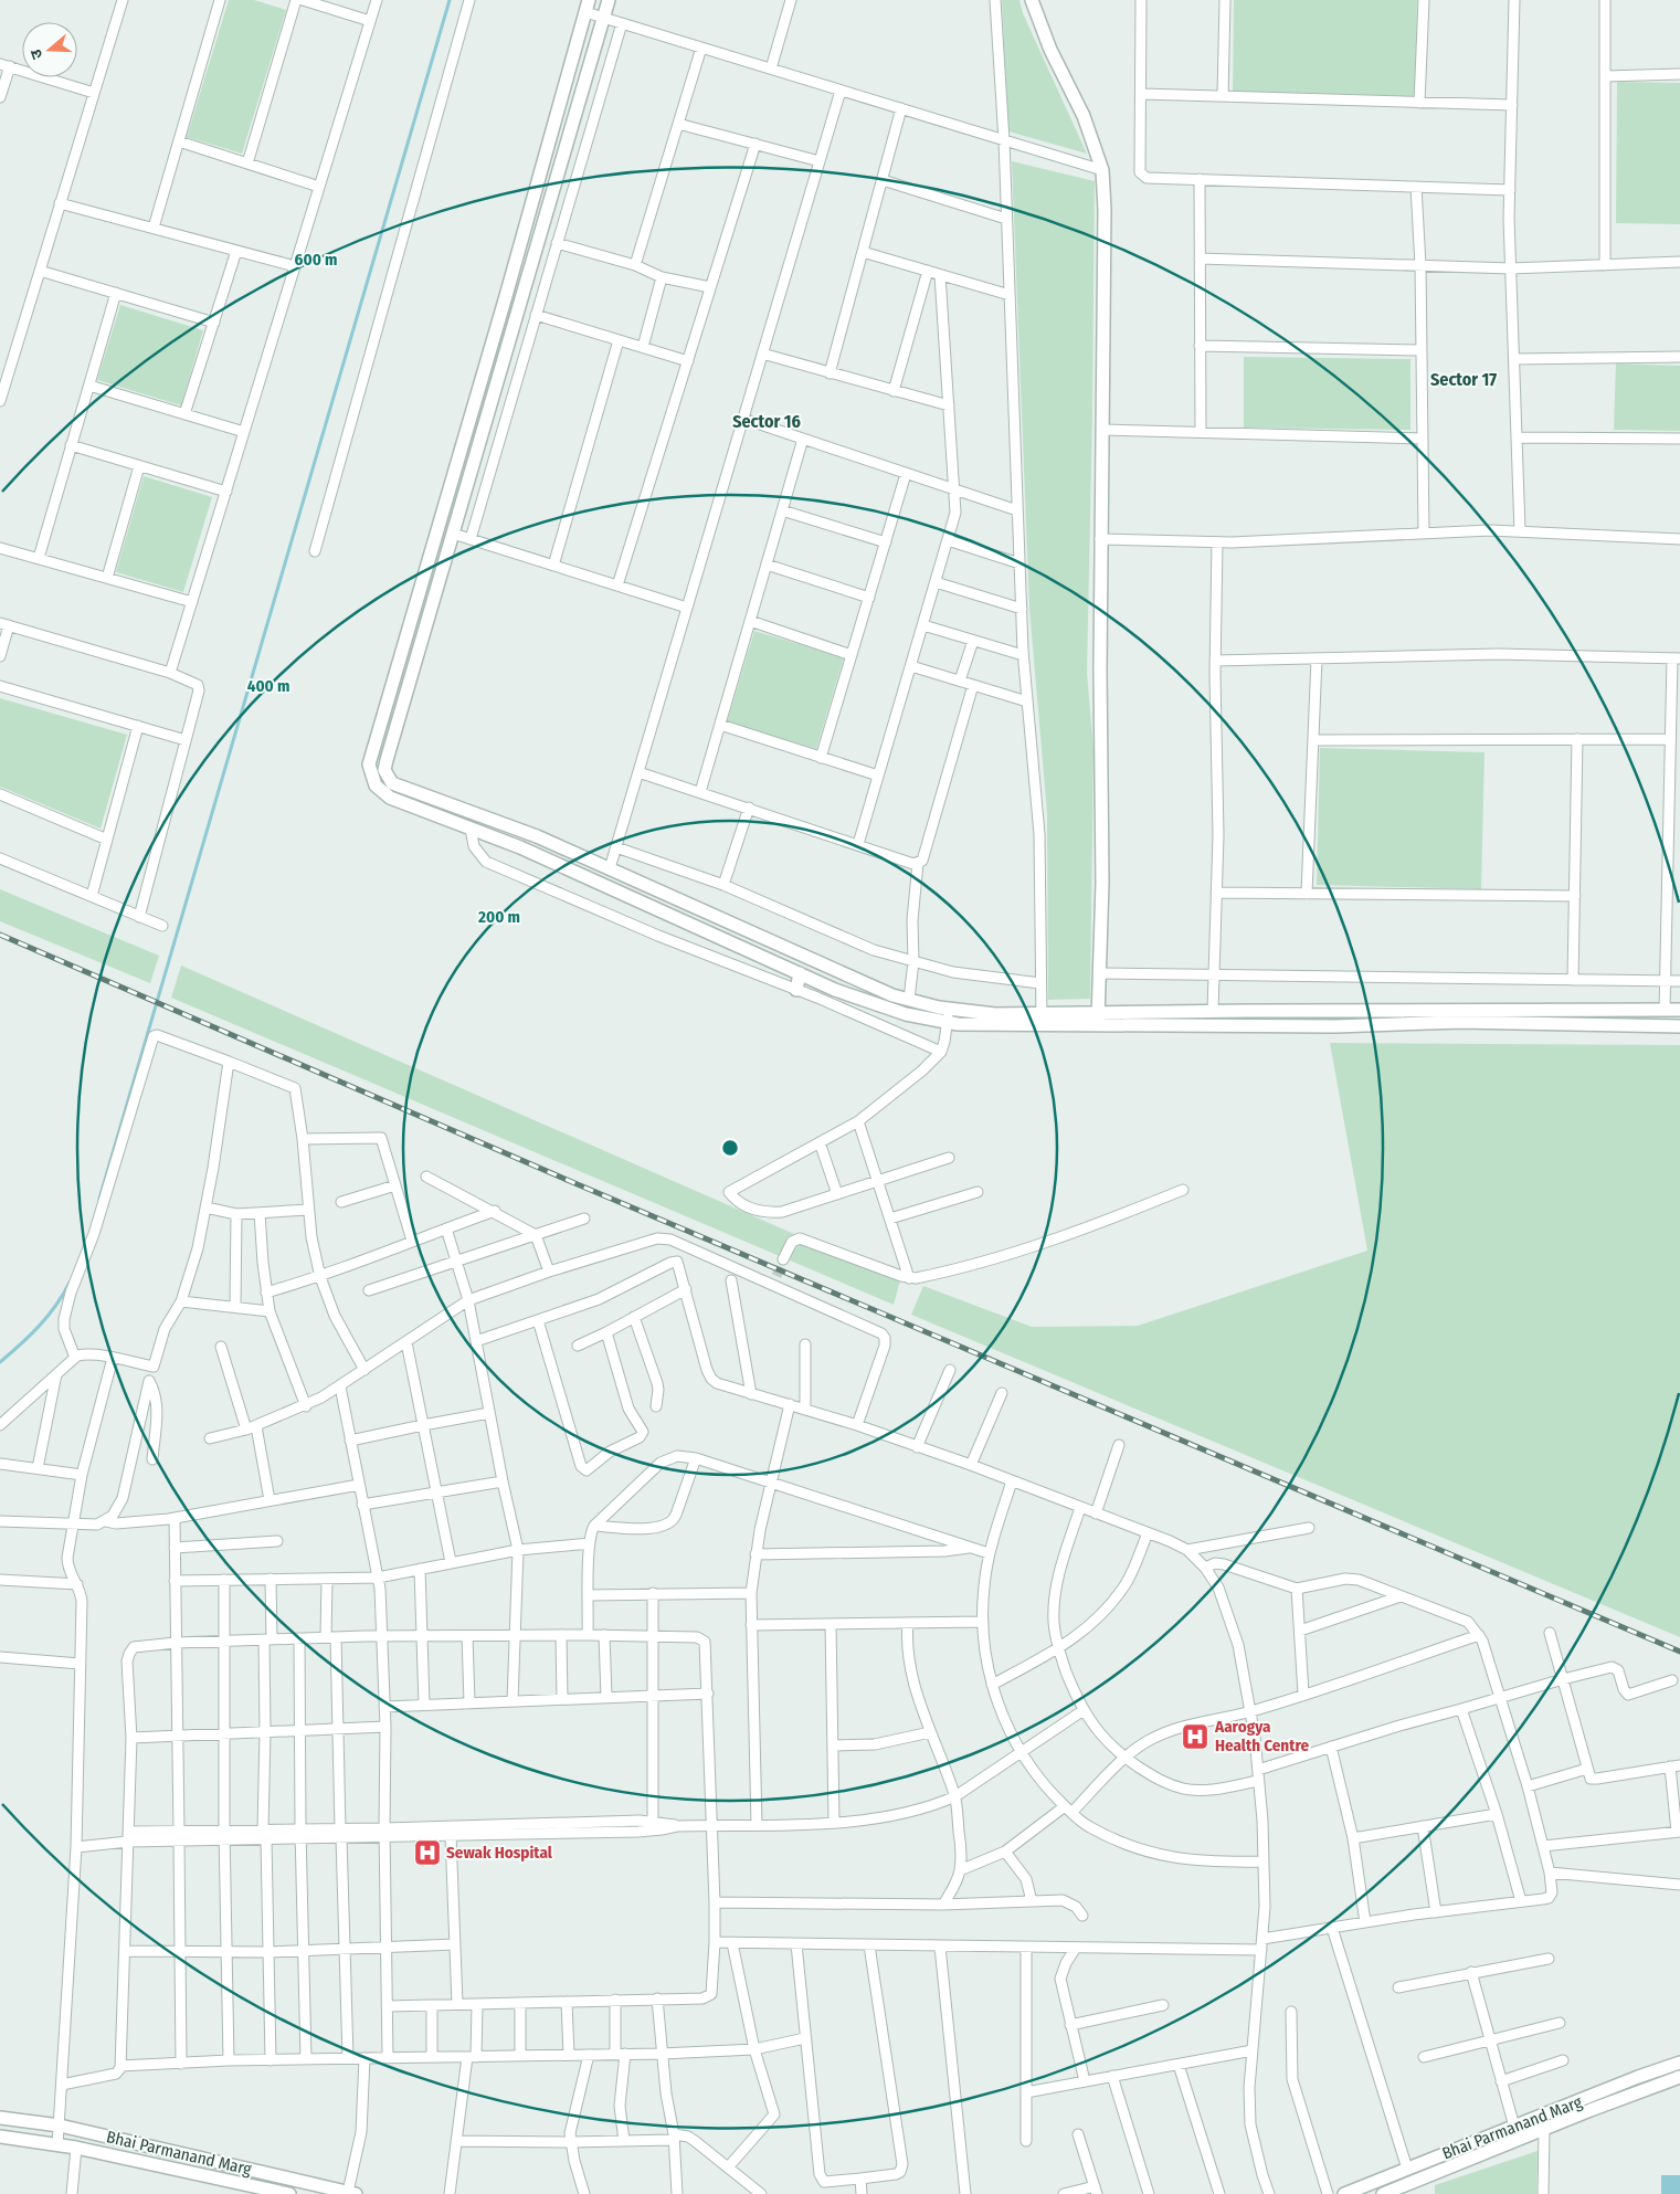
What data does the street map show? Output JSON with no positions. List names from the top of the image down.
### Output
{
  "streets": {
    "street": ["Bhai Parmanand Marg"]
  },
  "districts": ["Sector 17", "Sector 16"],
  "places": {
    "hospital": ["Aarogya Health Centre", "Sewak Hospital"]
  },
  "north": "left",
  "rings": ["600 m", "400 m", "200 m"]
}
